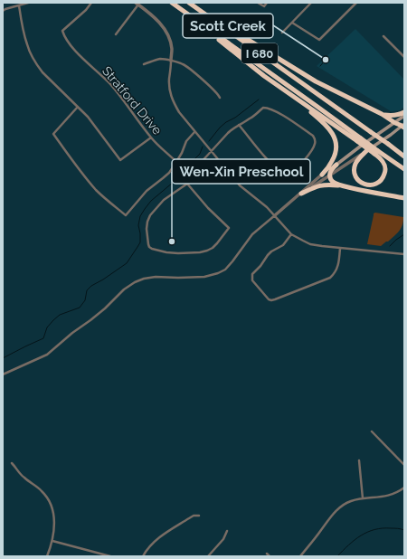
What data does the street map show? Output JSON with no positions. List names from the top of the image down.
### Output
{
  "streets": {
    "highway": ["I 680"],
    "street": ["Stratford Drive"]
  },
  "places": ["Scott Creek", "Wen-Xin Preschool"]
}
